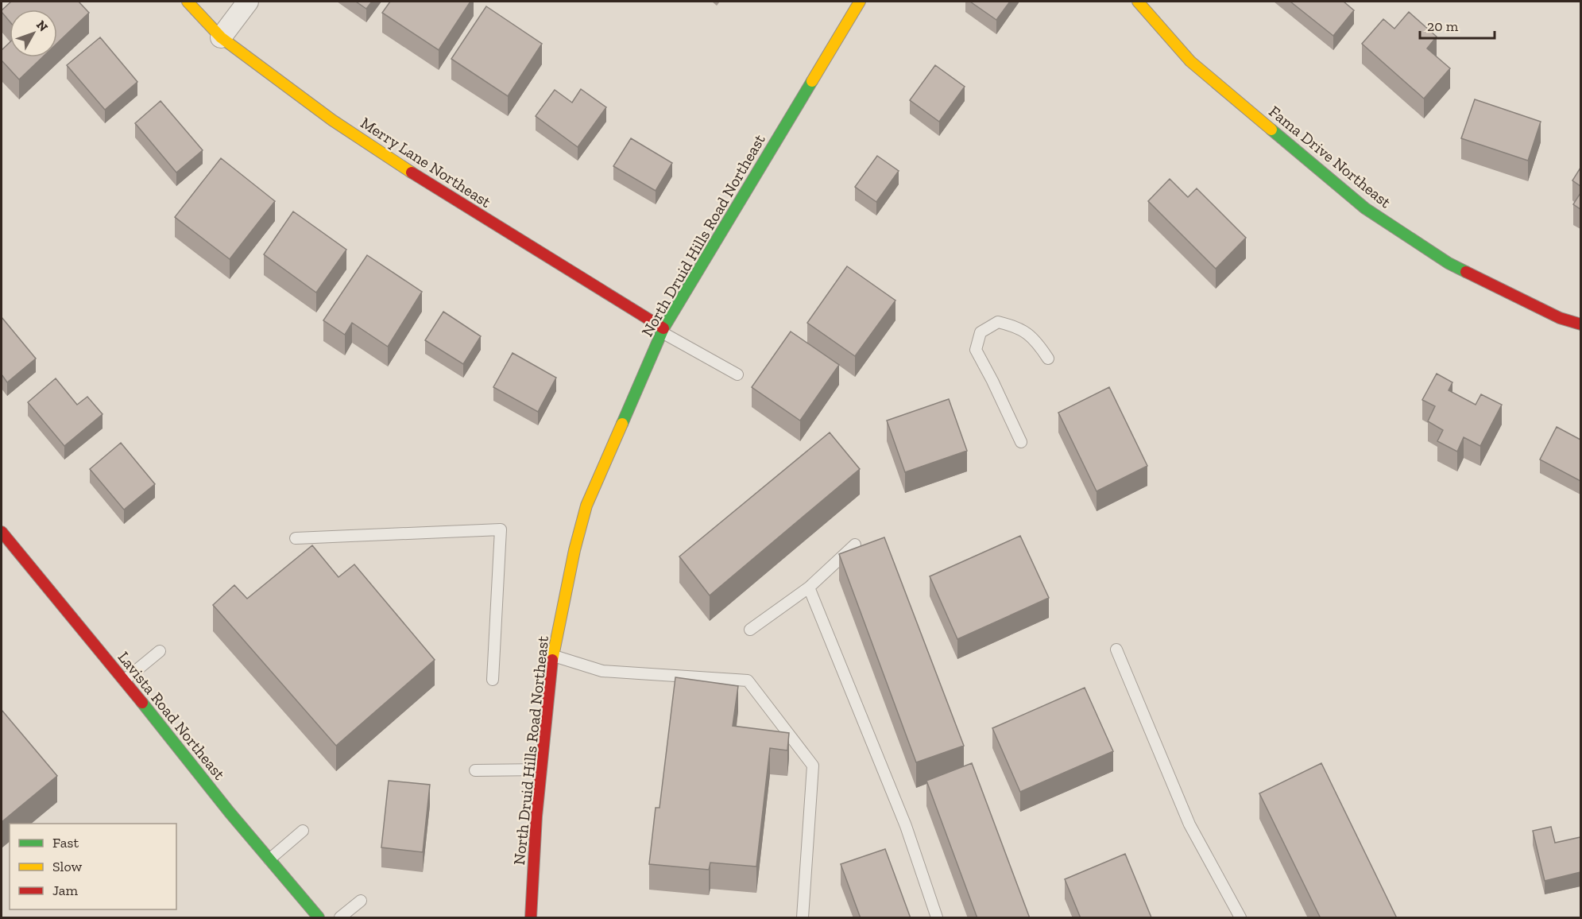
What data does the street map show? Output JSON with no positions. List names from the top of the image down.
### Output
{
  "streets": {
    "main road": [
      "Fama Drive Northeast",
      "Merry Lane Northeast",
      "North Druid Hills Road Northeast",
      "Lavista Road Northeast"
    ]
  },
  "crossings": [
    ["Merry Lane Northeast", "North Druid Hills Road Northeast"]
  ],
  "legend": ["Fast", "Slow", "Jam"],
  "scale_bar": "20 m",
  "north": "top right"
}
